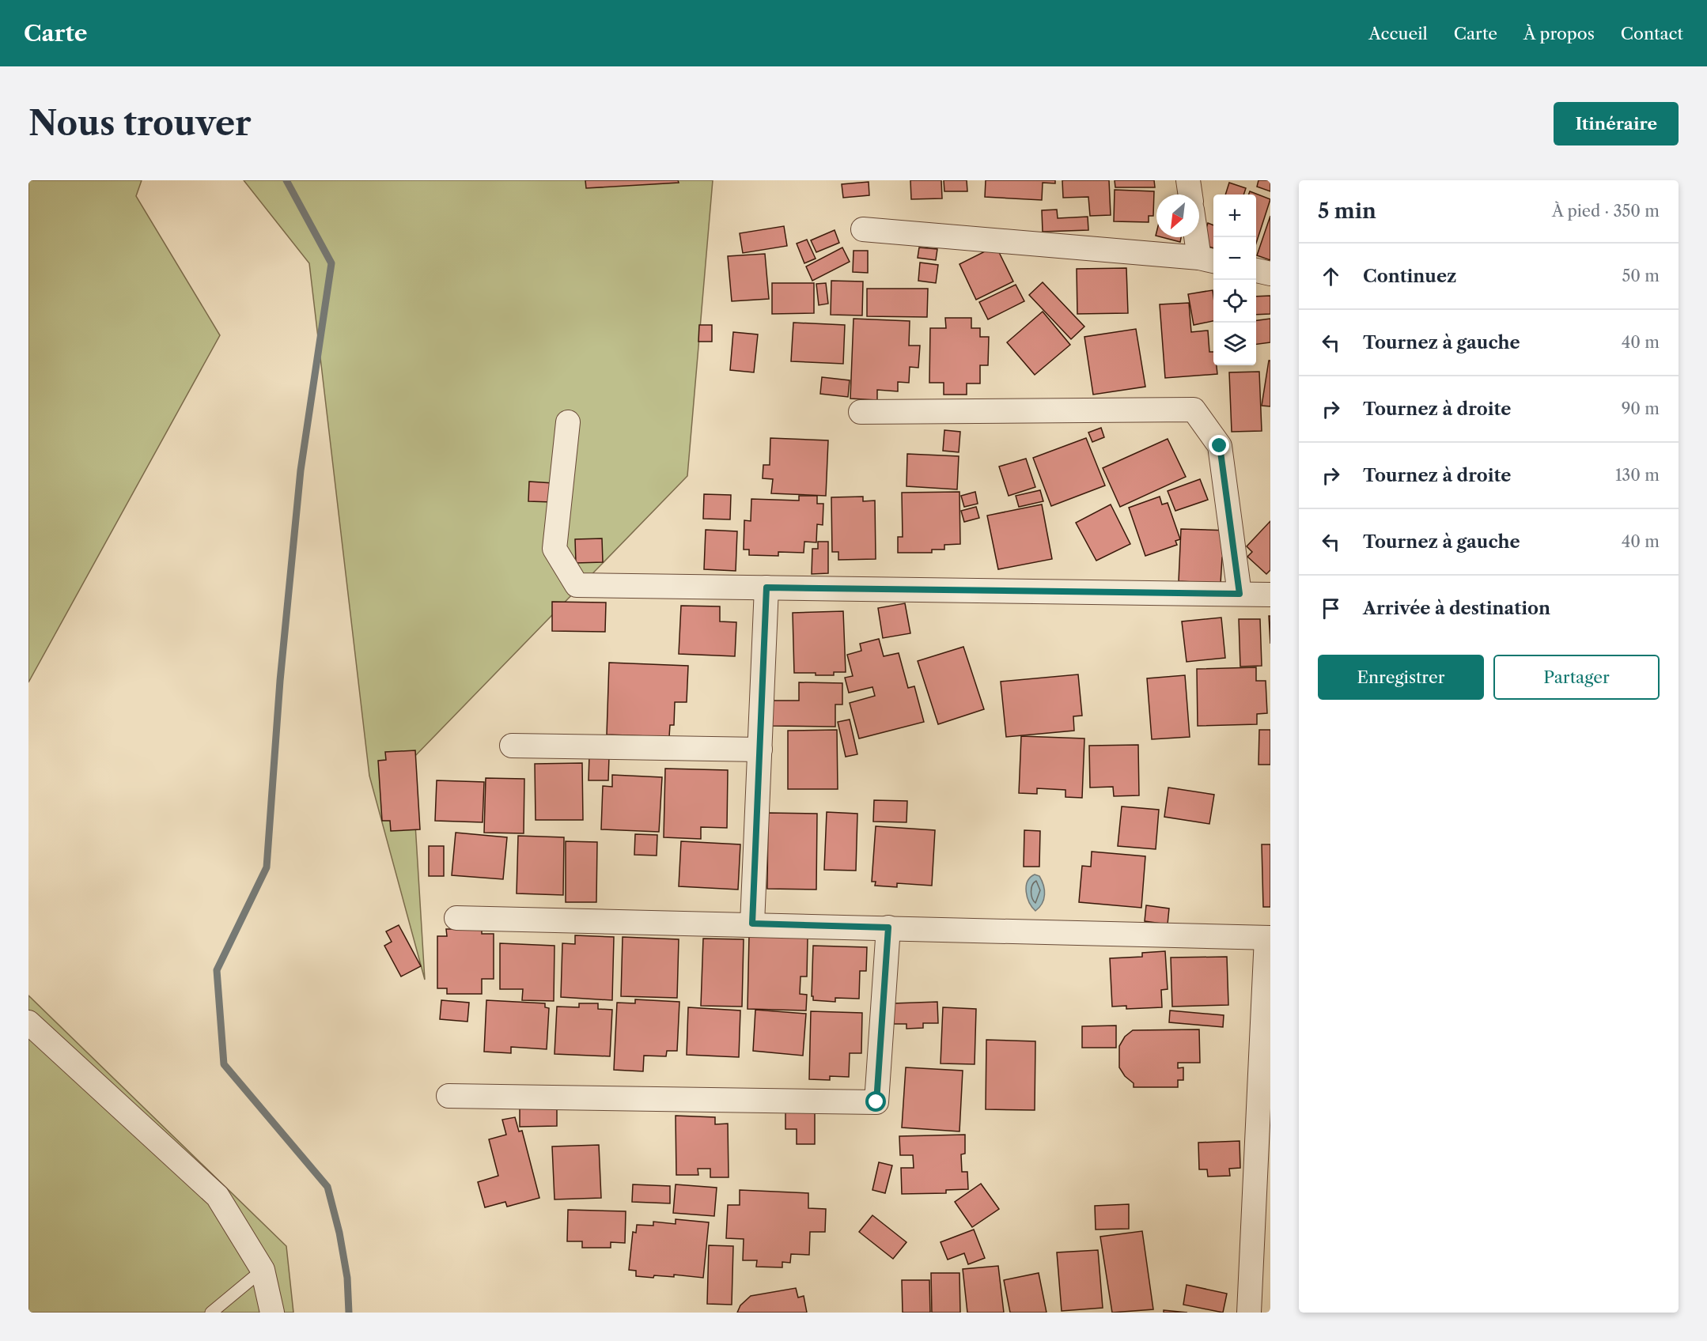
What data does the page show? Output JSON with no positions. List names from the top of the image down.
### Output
{
  "north": "bottom left",
  "page": {
    "header": "Carte",
    "nav": [
      "Accueil",
      "Carte",
      "À propos",
      "Contact"
    ],
    "buttons": [
      "Itinéraire",
      ["Enregistrer", "Partager"]
    ],
    "title": "Nous trouver",
    "heading": ["5 min", "À pied · 350 m"],
    "map_buttons": ["+", "−"],
    "list": [
      ["Continuez", "50 m"],
      ["Tournez à gauche", "40 m"],
      ["Tournez à droite", "90 m"],
      ["Tournez à droite", "130 m"],
      ["Tournez à gauche", "40 m"],
      "Arrivée à destination"
    ]
  }
}
